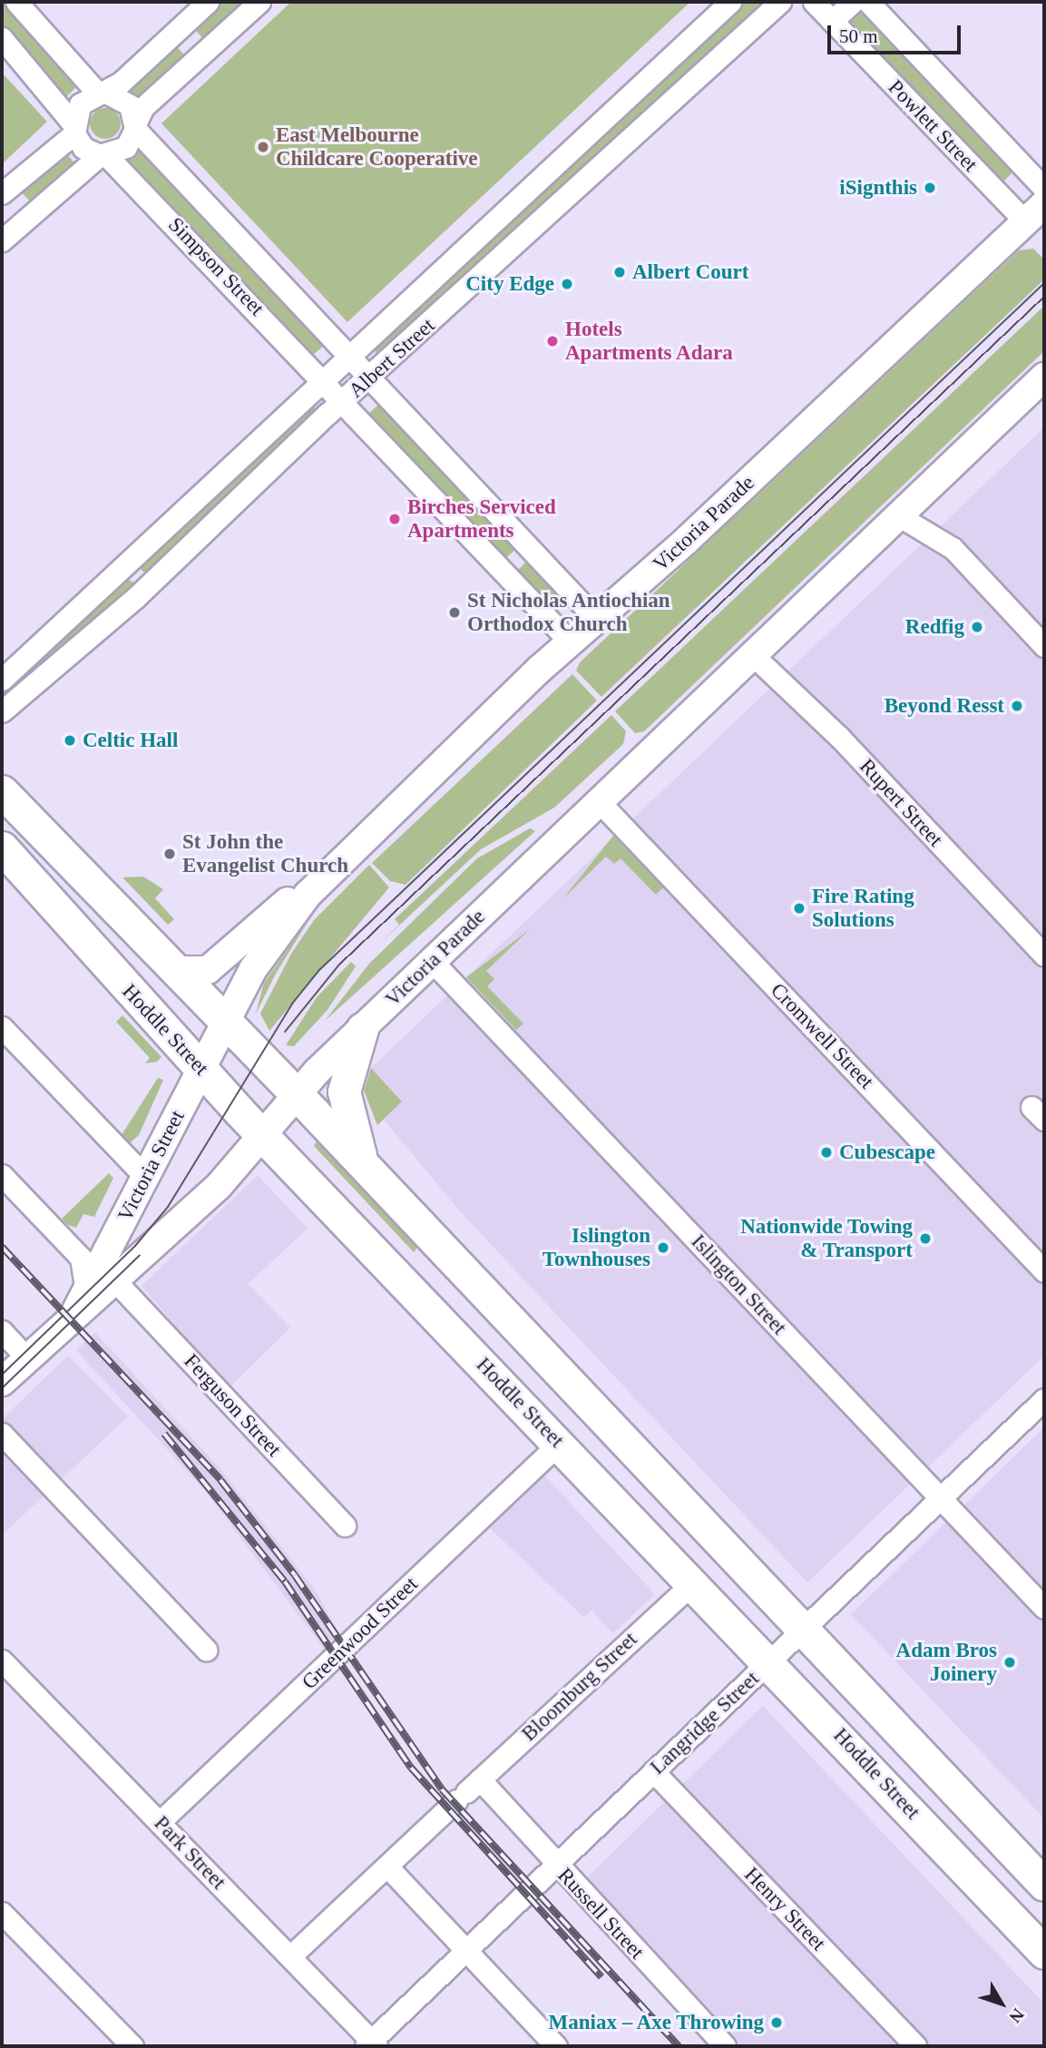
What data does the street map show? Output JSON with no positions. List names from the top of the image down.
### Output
{
  "streets": {
    "highway": ["Hoddle Street"],
    "main road": ["Victoria Parade", "Victoria Street"],
    "street": [
      "Powlett Street",
      "Simpson Street",
      "Albert Street",
      "Rupert Street",
      "Cromwell Street",
      "Islington Street",
      "Ferguson Street",
      "Greenwood Street",
      "Bloomburg Street",
      "Langridge Street",
      "Park Street",
      "Henry Street",
      "Russell Street"
    ]
  },
  "crossings": [
    ["Powlett Street", "Victoria Parade"],
    ["Simpson Street", "Albert Street"],
    ["Victoria Parade", "Rupert Street"],
    ["Victoria Parade", "Cromwell Street"],
    ["Victoria Parade", "Victoria Street"],
    ["Victoria Parade", "Islington Street"],
    ["Hoddle Street", "Victoria Street"],
    ["Hoddle Street", "Greenwood Street"],
    ["Hoddle Street", "Bloomburg Street"],
    ["Hoddle Street", "Langridge Street"],
    ["Islington Street", "Langridge Street"],
    ["Greenwood Street", "Park Street"],
    ["Bloomburg Street", "Park Street"],
    ["Bloomburg Street", "Russell Street"],
    ["Langridge Street", "Park Street"],
    ["Langridge Street", "Henry Street"],
    ["Langridge Street", "Russell Street"]
  ],
  "places": [
    "East Melbourne Childcare Cooperative",
    "iSignthis",
    "Albert Court",
    "City Edge",
    "Hotels Apartments Adara",
    "Birches Serviced Apartments",
    "St Nicholas Antiochian Orthodox Church",
    "Redfig",
    "Beyond Resst",
    "Celtic Hall",
    "St John the Evangelist Church",
    "Fire Rating Solutions",
    "Cubescape",
    "Nationwide Towing & Transport",
    "Islington Townhouses",
    "Adam Bros Joinery",
    "Maniax – Axe Throwing"
  ],
  "scale_bar": "50 m",
  "north": "bottom right"
}
